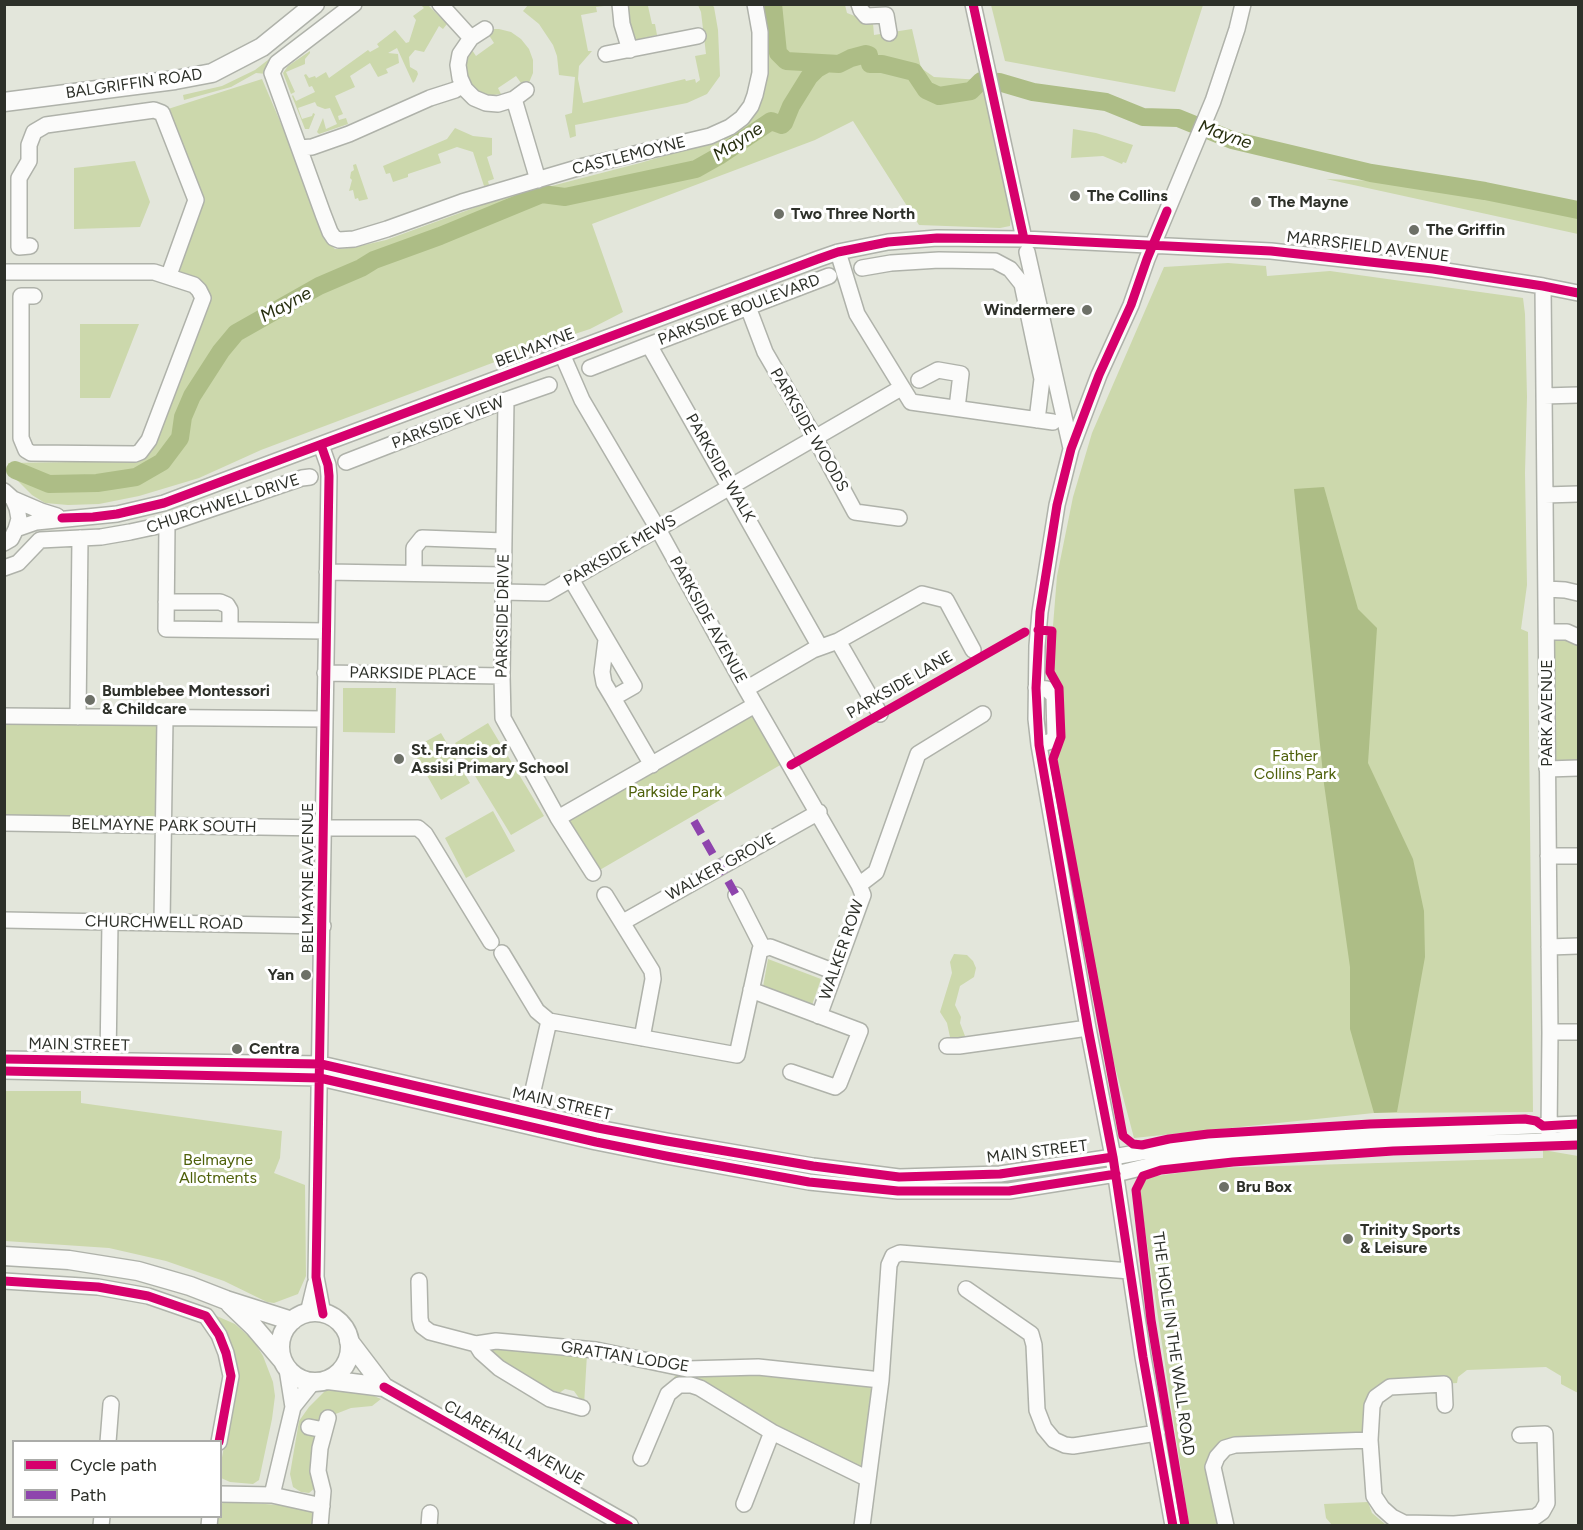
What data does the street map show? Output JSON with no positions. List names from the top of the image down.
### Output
{
  "streets": {
    "main road": ["BALGRIFFIN ROAD", "CLAREHALL AVENUE"],
    "street": [
      "CASTLEMOYNE",
      "MARRSFIELD AVENUE",
      "PARKSIDE BOULEVARD",
      "BELMAYNE",
      "PARKSIDE VIEW",
      "PARKSIDE WOODS",
      "PARKSIDE WALK",
      "CHURCHWELL DRIVE",
      "PARKSIDE MEWS",
      "PARKSIDE DRIVE",
      "PARKSIDE AVENUE",
      "PARKSIDE PLACE",
      "PARK AVENUE",
      "BELMAYNE PARK SOUTH",
      "WALKER GROVE",
      "BELMAYNE AVENUE",
      "CHURCHWELL ROAD",
      "WALKER ROW",
      "MAIN STREET",
      "THE HOLE IN THE WALL ROAD",
      "GRATTAN LODGE"
    ],
    "cycle path": ["PARKSIDE LANE"]
  },
  "crossings": [
    ["MARRSFIELD AVENUE", "BELMAYNE"],
    ["MARRSFIELD AVENUE", "PARK AVENUE"],
    ["MARRSFIELD AVENUE", "THE HOLE IN THE WALL ROAD"],
    ["PARKSIDE BOULEVARD", "PARKSIDE WOODS"],
    ["PARKSIDE BOULEVARD", "PARKSIDE WALK"],
    ["BELMAYNE", "PARKSIDE AVENUE"],
    ["BELMAYNE", "BELMAYNE AVENUE"],
    ["PARKSIDE VIEW", "PARKSIDE DRIVE"],
    ["PARKSIDE WOODS", "PARKSIDE MEWS"],
    ["PARKSIDE WALK", "PARKSIDE MEWS"],
    ["PARKSIDE MEWS", "PARKSIDE DRIVE"],
    ["PARKSIDE MEWS", "PARKSIDE AVENUE"],
    ["PARKSIDE DRIVE", "PARKSIDE PLACE"],
    ["PARKSIDE AVENUE", "WALKER GROVE"],
    ["PARKSIDE AVENUE", "WALKER ROW"],
    ["PARKSIDE PLACE", "BELMAYNE AVENUE"],
    ["PARK AVENUE", "MAIN STREET"],
    ["BELMAYNE PARK SOUTH", "BELMAYNE AVENUE"],
    ["BELMAYNE AVENUE", "CHURCHWELL ROAD"],
    ["BELMAYNE AVENUE", "MAIN STREET"],
    ["BELMAYNE AVENUE", "CLAREHALL AVENUE"],
    ["MAIN STREET", "THE HOLE IN THE WALL ROAD"]
  ],
  "water": ["Mayne"],
  "parks": ["Father Collins Park", "Parkside Park", "Belmayne Allotments"],
  "places": [
    "The Collins",
    "The Mayne",
    "Two Three North",
    "The Griffin",
    "Windermere",
    "Bumblebee Montessori & Childcare",
    "St. Francis of Assisi Primary School",
    "Yan",
    "Centra",
    "Bru Box",
    "Trinity Sports & Leisure"
  ],
  "legend": ["Cycle path", "Path"]
}
